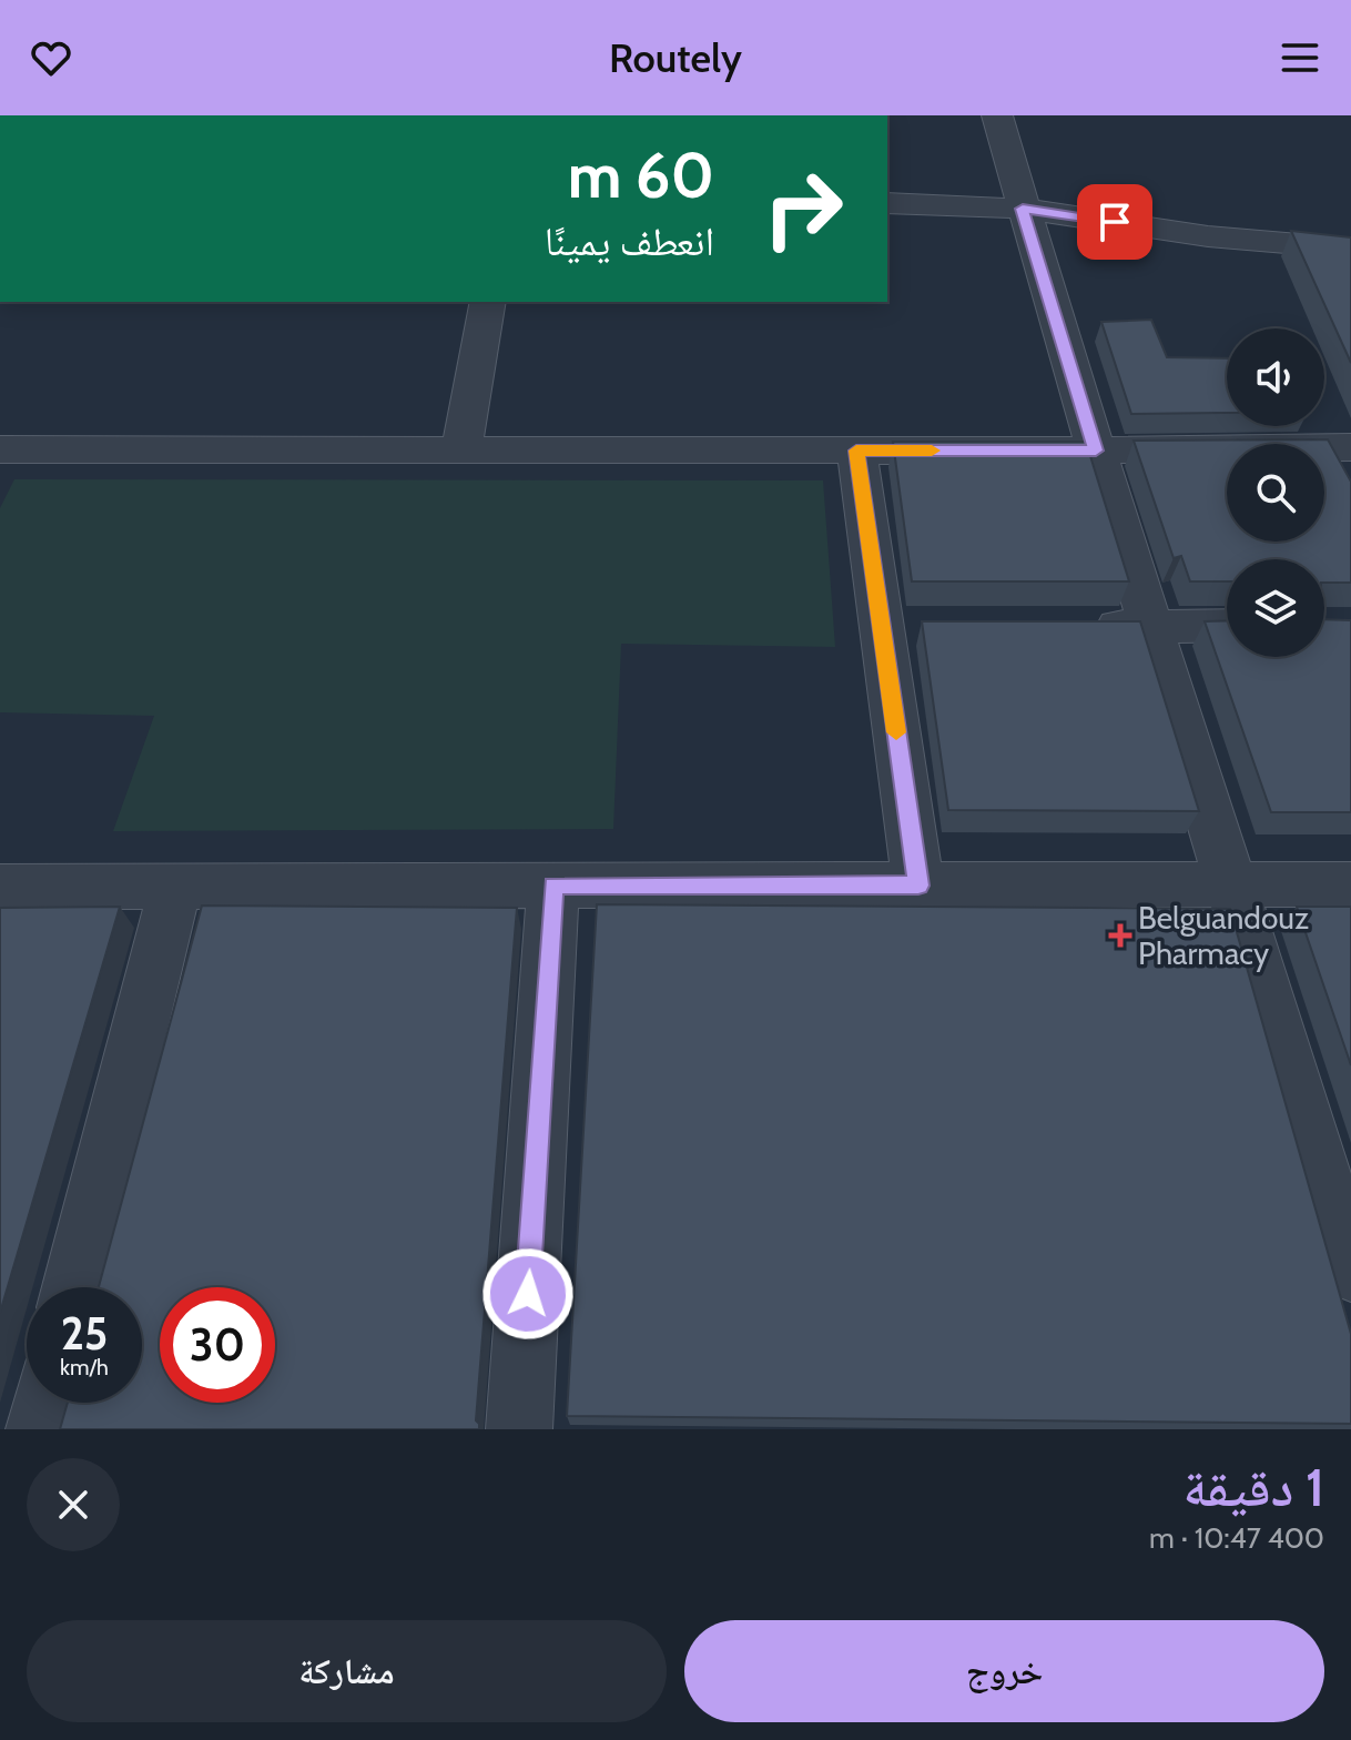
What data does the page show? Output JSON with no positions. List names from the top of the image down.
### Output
{
  "places": {
    "health": ["Belguandouz Pharmacy"]
  },
  "page": {
    "header": "Routely",
    "turn": ["60 m", "انعطف يمينًا"],
    "speed": "25 km/h",
    "limit": "30",
    "heading": ["1 دقيقة", "400 m · 10:47"],
    "buttons": ["خروج", "مشاركة"]
  }
}
